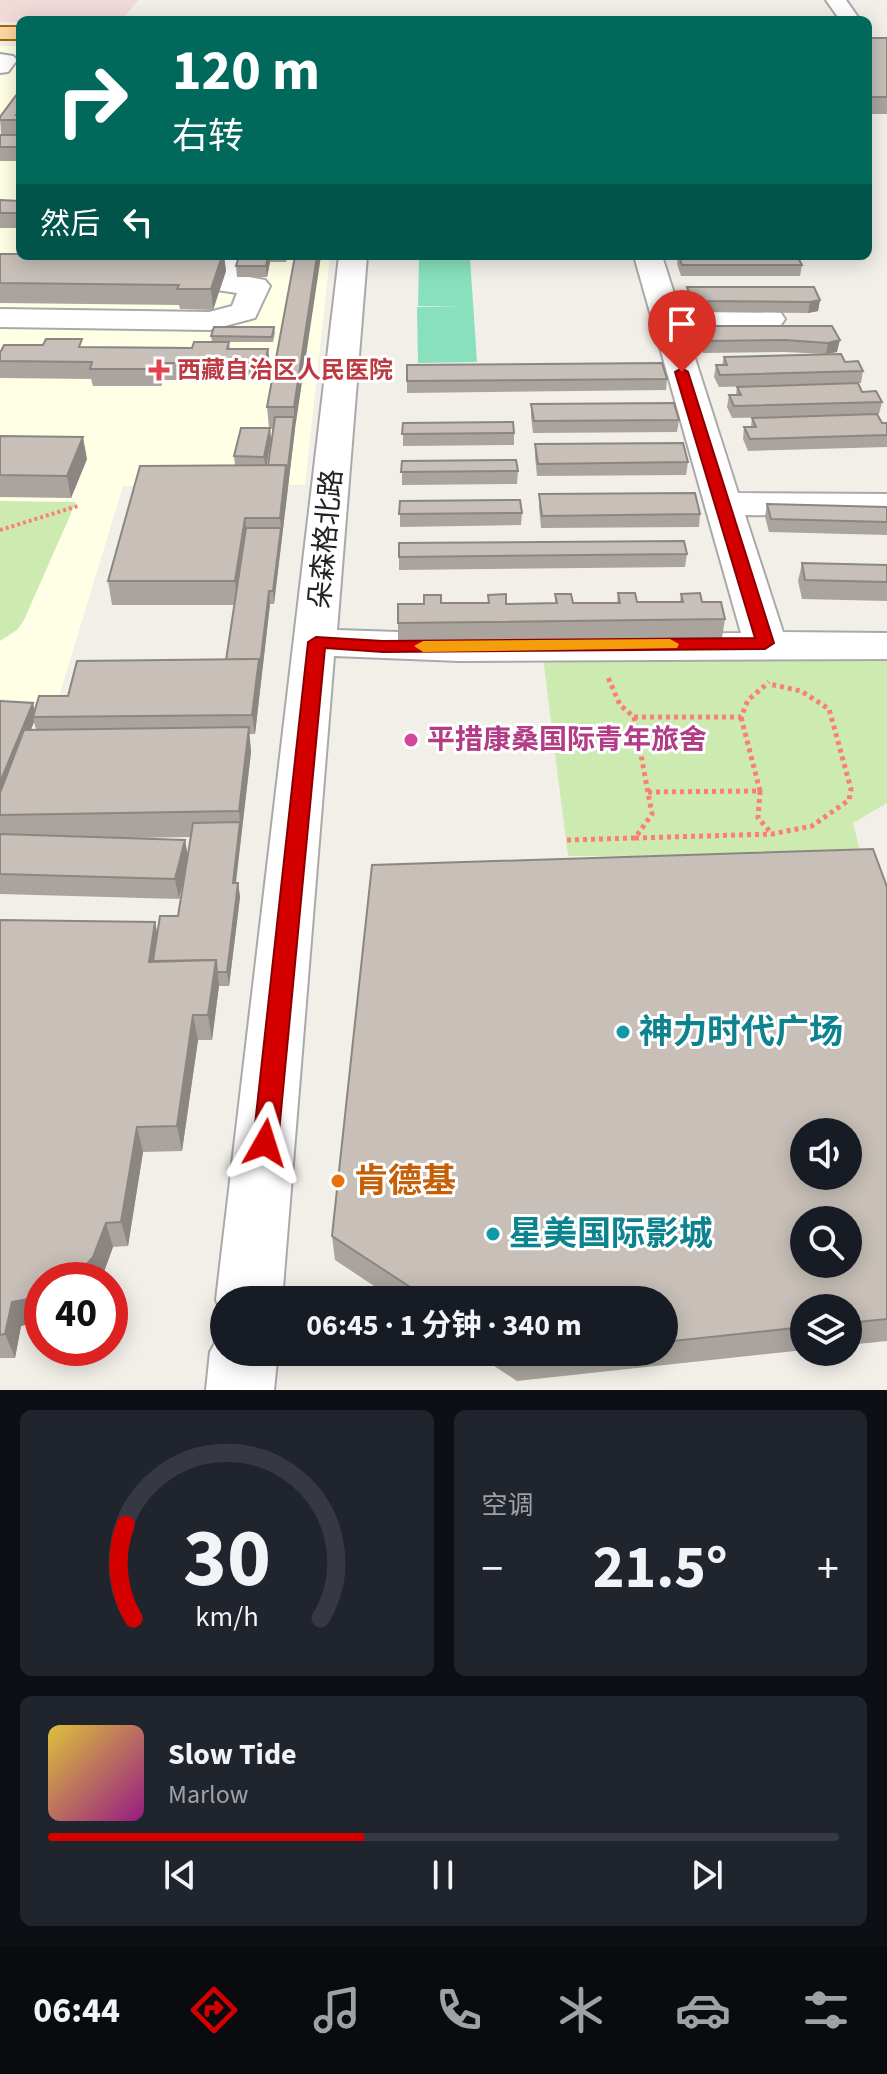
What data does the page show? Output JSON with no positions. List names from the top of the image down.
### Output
{
  "streets": {
    "street": ["朵森格北路"]
  },
  "places": {
    "health": ["西藏自治区人民医院"],
    "other": [
      "平措康桑国际青年旅舍",
      "神力时代广场",
      "肯德基",
      "星美国际影城"
    ]
  },
  "page": {
    "turn": ["120 m", "右转"],
    "then": "然后",
    "limit": "40",
    "trip": "06:45 · 1 分钟 · 340 m",
    "tile": "空调",
    "heat": ["−", "21.5°", "+"],
    "song": ["Slow Tide", "Marlow"],
    "tabs": "06:44",
    "gauge": ["30", "km/h"]
  }
}
